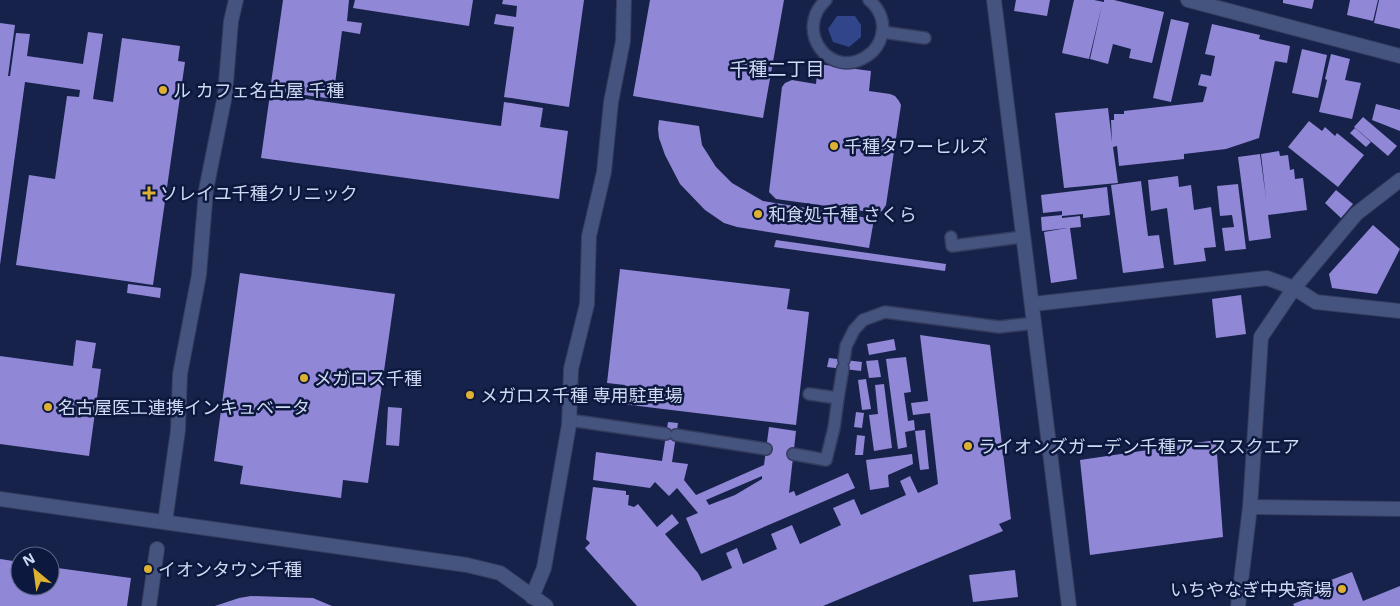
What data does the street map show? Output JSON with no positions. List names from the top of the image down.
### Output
{
  "districts": ["千種二丁目"],
  "places": {
    "other": [
      "ル カフェ名古屋 千種",
      "千種タワーヒルズ",
      "和食処千種 さくら",
      "メガロス千種",
      "メガロス千種 専用駐車場",
      "名古屋医工連携インキュベータ",
      "ライオンズガーデン千種アーススクエア",
      "イオンタウン千種",
      "いちやなぎ中央斎場"
    ],
    "health": ["ソレイユ千種クリニック"]
  },
  "north": "top left"
}
